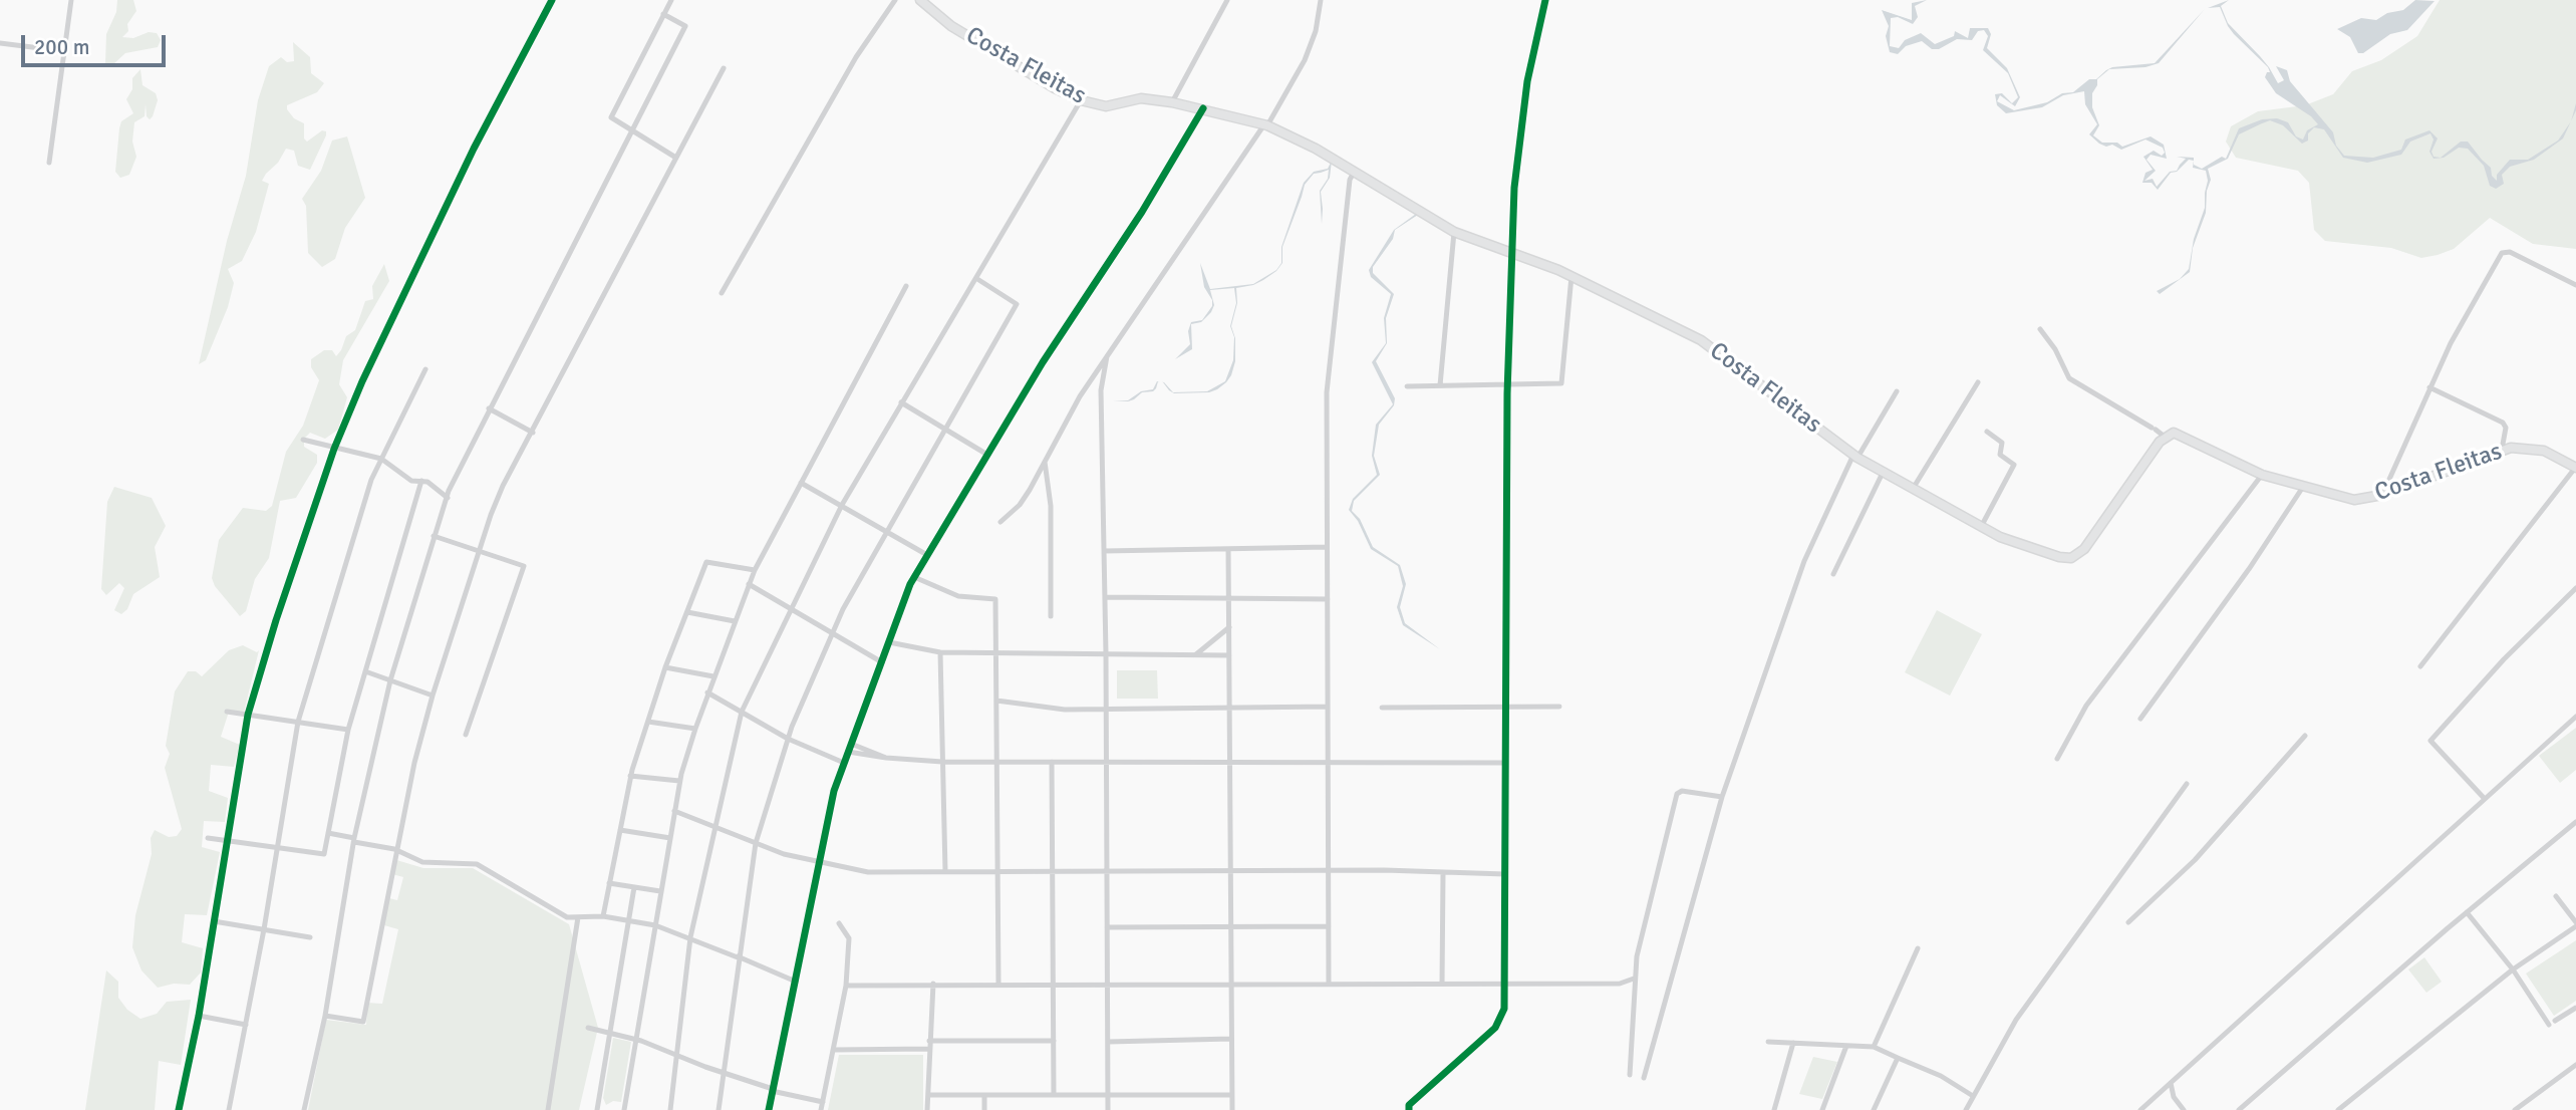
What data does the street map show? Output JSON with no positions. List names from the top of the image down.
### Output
{
  "streets": {
    "main road": ["Costa Fleitas"]
  },
  "scale_bar": "200 m"
}
